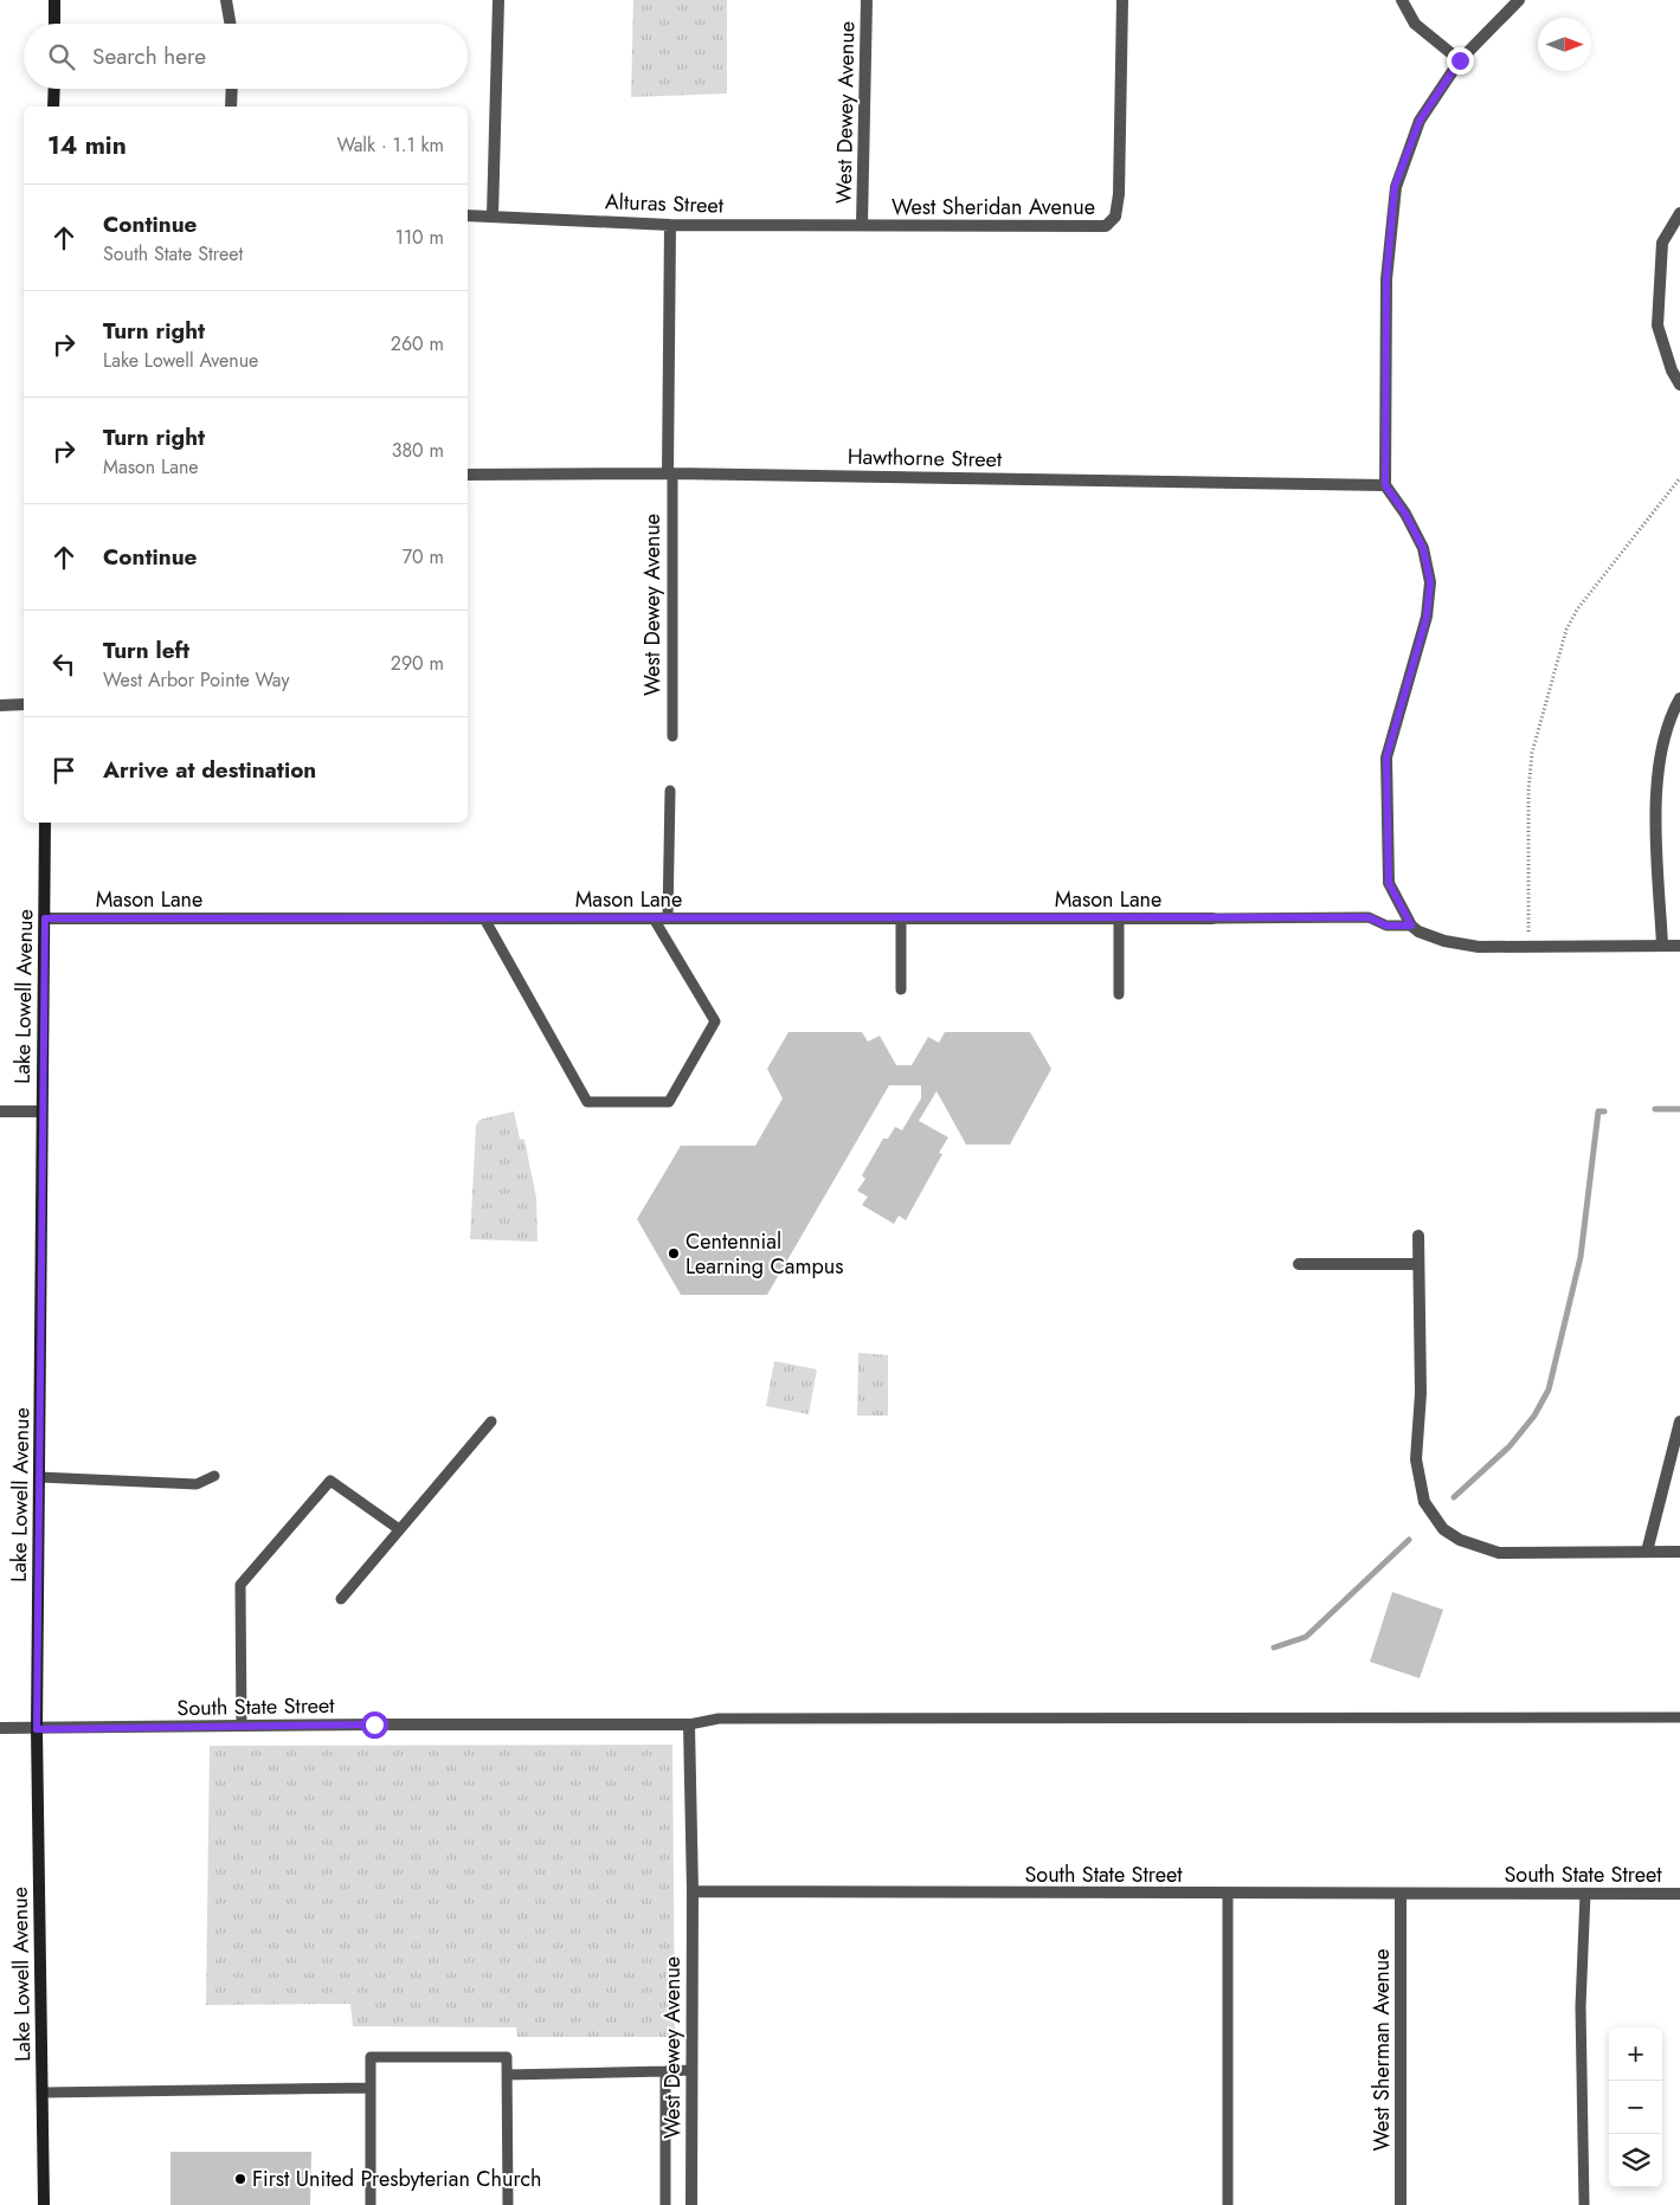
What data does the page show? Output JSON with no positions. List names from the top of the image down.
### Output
{
  "streets": {
    "main road": ["Lake Lowell Avenue"],
    "street": [
      "West Dewey Avenue",
      "Alturas Street",
      "West Sheridan Avenue",
      "Hawthorne Street",
      "Mason Lane",
      "South State Street",
      "West Sherman Avenue"
    ]
  },
  "crossings": [
    ["West Dewey Avenue", "Alturas Street"],
    ["West Dewey Avenue", "West Sheridan Avenue"],
    ["West Dewey Avenue", "Hawthorne Street"],
    ["West Dewey Avenue", "South State Street"],
    ["Alturas Street", "West Sheridan Avenue"],
    ["Mason Lane", "Lake Lowell Avenue"],
    ["Lake Lowell Avenue", "South State Street"],
    ["South State Street", "West Sherman Avenue"]
  ],
  "places": ["Centennial Learning Campus", "First United Presbyterian Church"],
  "north": "right",
  "page": {
    "search": "Search here",
    "heading": ["14 min", "Walk · 1.1 km"],
    "list": [
      ["Continue", "South State Street", "110 m"],
      ["Turn right", "Lake Lowell Avenue", "260 m"],
      ["Turn right", "Mason Lane", "380 m"],
      ["Continue", "70 m"],
      ["Turn left", "West Arbor Pointe Way", "290 m"],
      "Arrive at destination"
    ],
    "map_buttons": ["+", "−"]
  }
}
